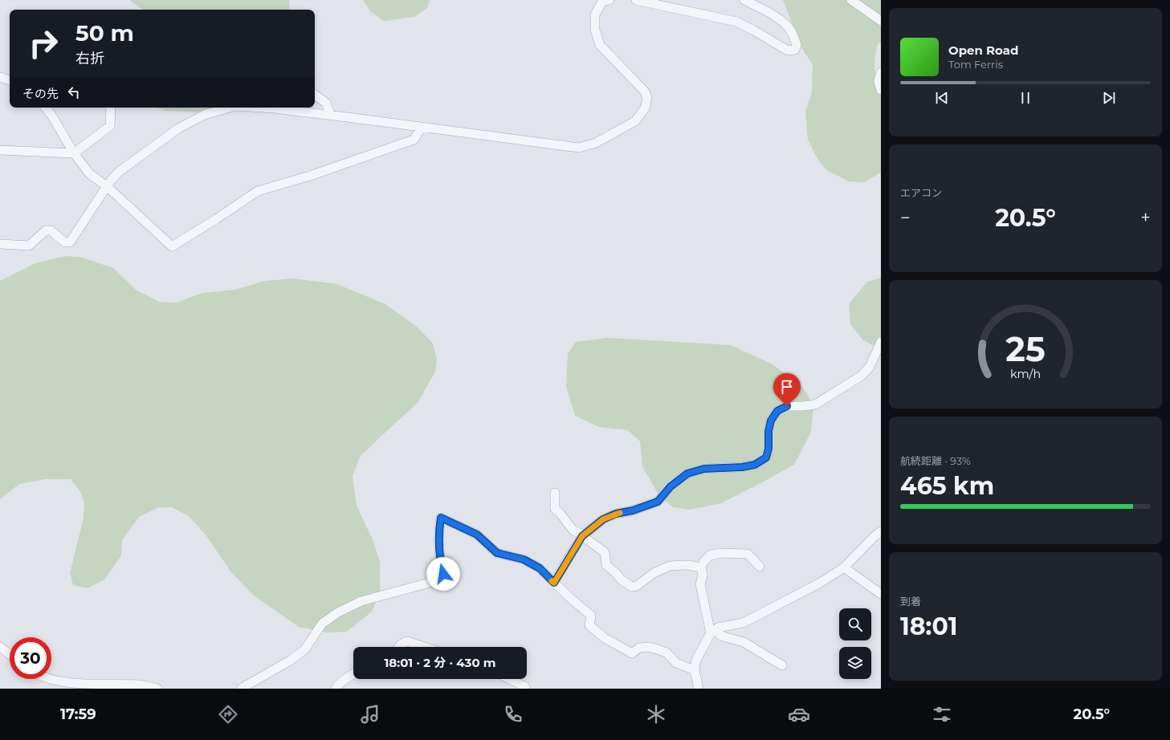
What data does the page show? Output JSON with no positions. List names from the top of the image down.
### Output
{
  "page": {
    "turn": ["50 m", "右折"],
    "song": ["Open Road", "Tom Ferris"],
    "then": "その先",
    "tile": [
      "エアコン",
      ["航続距離 · 93%", "465 km"],
      ["到着", "18:01"]
    ],
    "heat": ["−", "20.5°", "+"],
    "limit": "30",
    "trip": "18:01 · 2 分 · 430 m",
    "tabs": ["17:59", "20.5°"],
    "gauge": ["25", "km/h"]
  }
}
